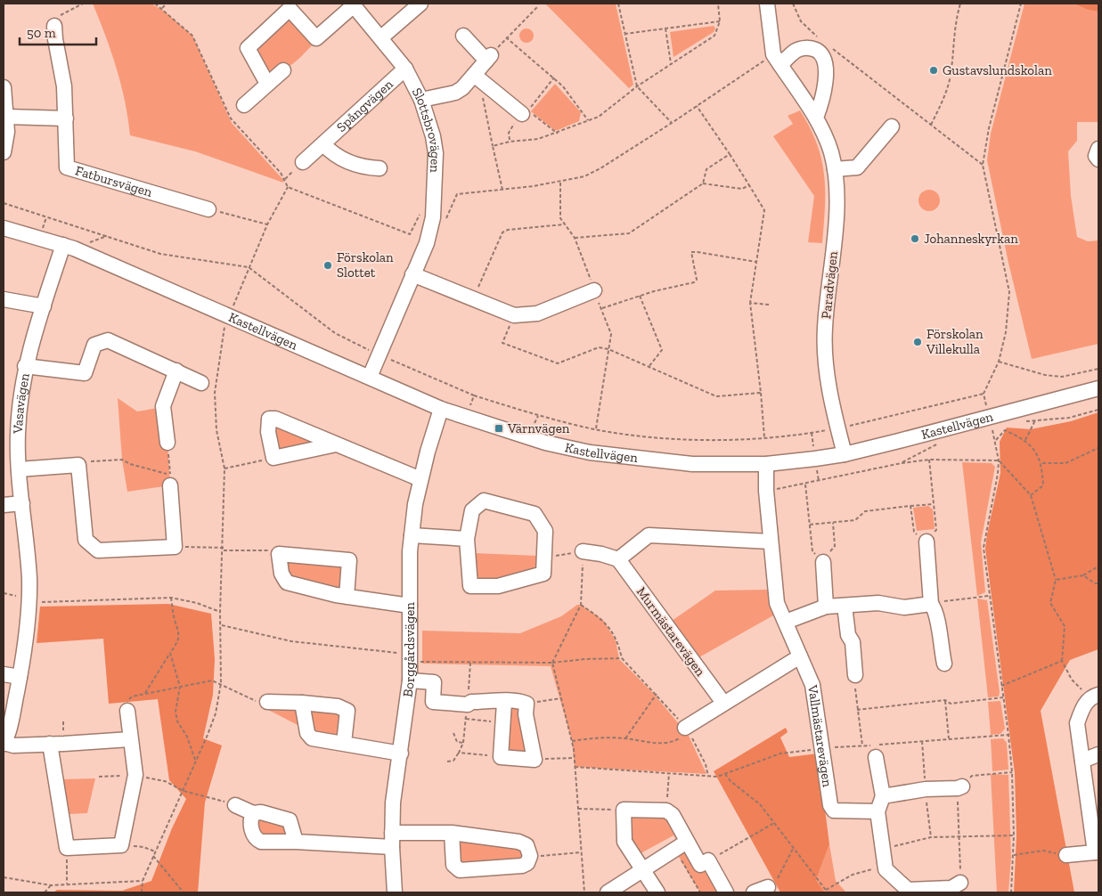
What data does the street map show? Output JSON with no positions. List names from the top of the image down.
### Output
{
  "streets": {
    "street": [
      "Spångvägen",
      "Slottsbrovägen",
      "Fatbursvägen",
      "Paradvägen",
      "Kastellvägen",
      "Vasavägen",
      "Murmästarevägen",
      "Borggårdsvägen",
      "Vallmästarevägen"
    ]
  },
  "crossings": [
    ["Spångvägen", "Slottsbrovägen"],
    ["Slottsbrovägen", "Kastellvägen"],
    ["Paradvägen", "Kastellvägen"],
    ["Kastellvägen", "Vasavägen"],
    ["Kastellvägen", "Borggårdsvägen"],
    ["Kastellvägen", "Vallmästarevägen"]
  ],
  "places": {
    "other": [
      "Gustavslundskolan",
      "Johanneskyrkan",
      "Förskolan Slottet",
      "Förskolan Villekulla"
    ],
    "transit": ["Värnvägen"]
  },
  "scale_bar": "50 m"
}
